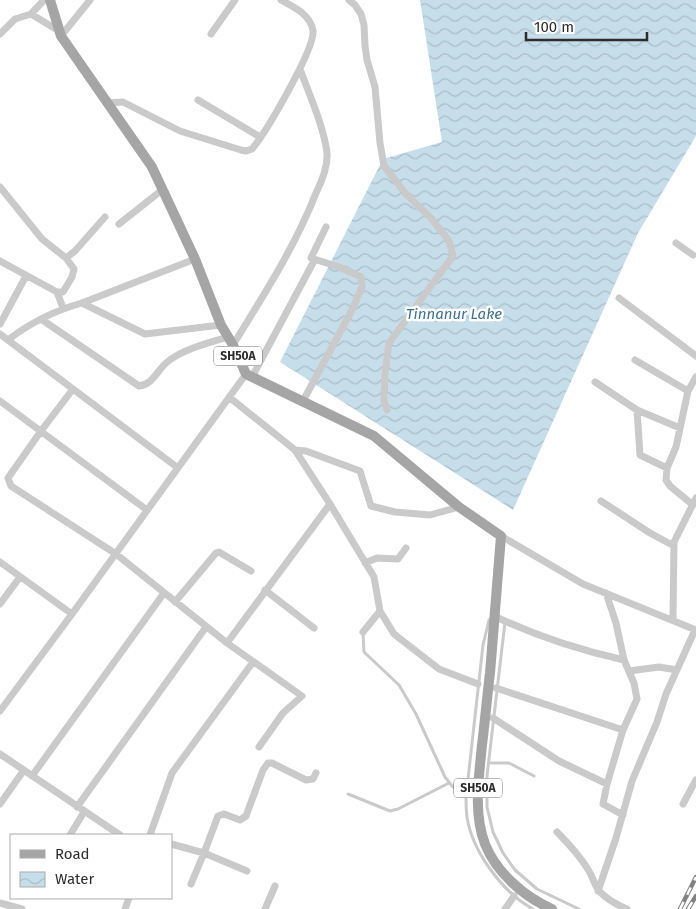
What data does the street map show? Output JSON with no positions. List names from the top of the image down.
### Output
{
  "streets": {
    "main road": ["SH50A"]
  },
  "water": ["Tinnanur Lake"],
  "legend": ["Road", "Water"],
  "scale_bar": "100 m"
}
